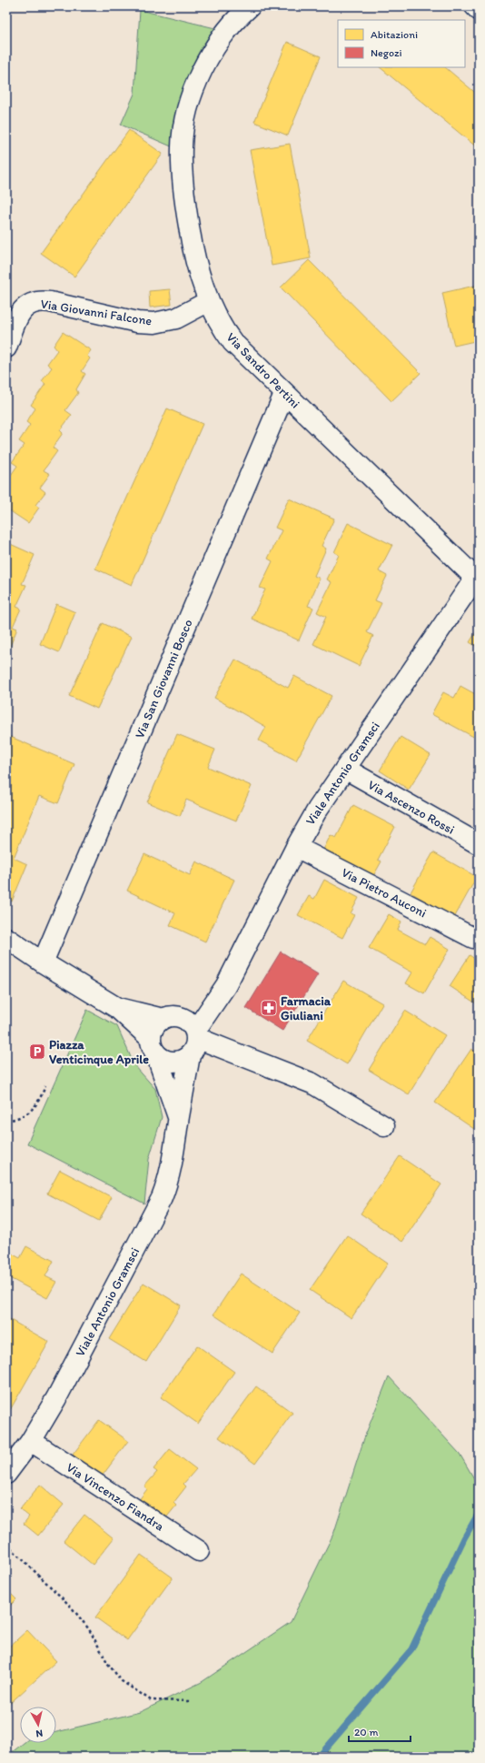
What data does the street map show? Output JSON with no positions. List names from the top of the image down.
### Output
{
  "streets": {
    "street": [
      "Via Giovanni Falcone",
      "Via Sandro Pertini",
      "Via San Giovanni Bosco",
      "Viale Antonio Gramsci",
      "Via Ascenzo Rossi",
      "Via Pietro Auconi",
      "Via Vincenzo Fiandra"
    ]
  },
  "crossings": [
    ["Via Giovanni Falcone", "Via Sandro Pertini"],
    ["Via Sandro Pertini", "Via San Giovanni Bosco"],
    ["Via Sandro Pertini", "Viale Antonio Gramsci"],
    ["Viale Antonio Gramsci", "Via Ascenzo Rossi"],
    ["Viale Antonio Gramsci", "Via Pietro Auconi"],
    ["Viale Antonio Gramsci", "Via Vincenzo Fiandra"]
  ],
  "places": {
    "pharmacy": ["Farmacia Giuliani"],
    "parking": ["Piazza Venticinque Aprile"]
  },
  "legend": ["Abitazioni", "Negozi"],
  "scale_bar": "20 m",
  "north": "bottom"
}
